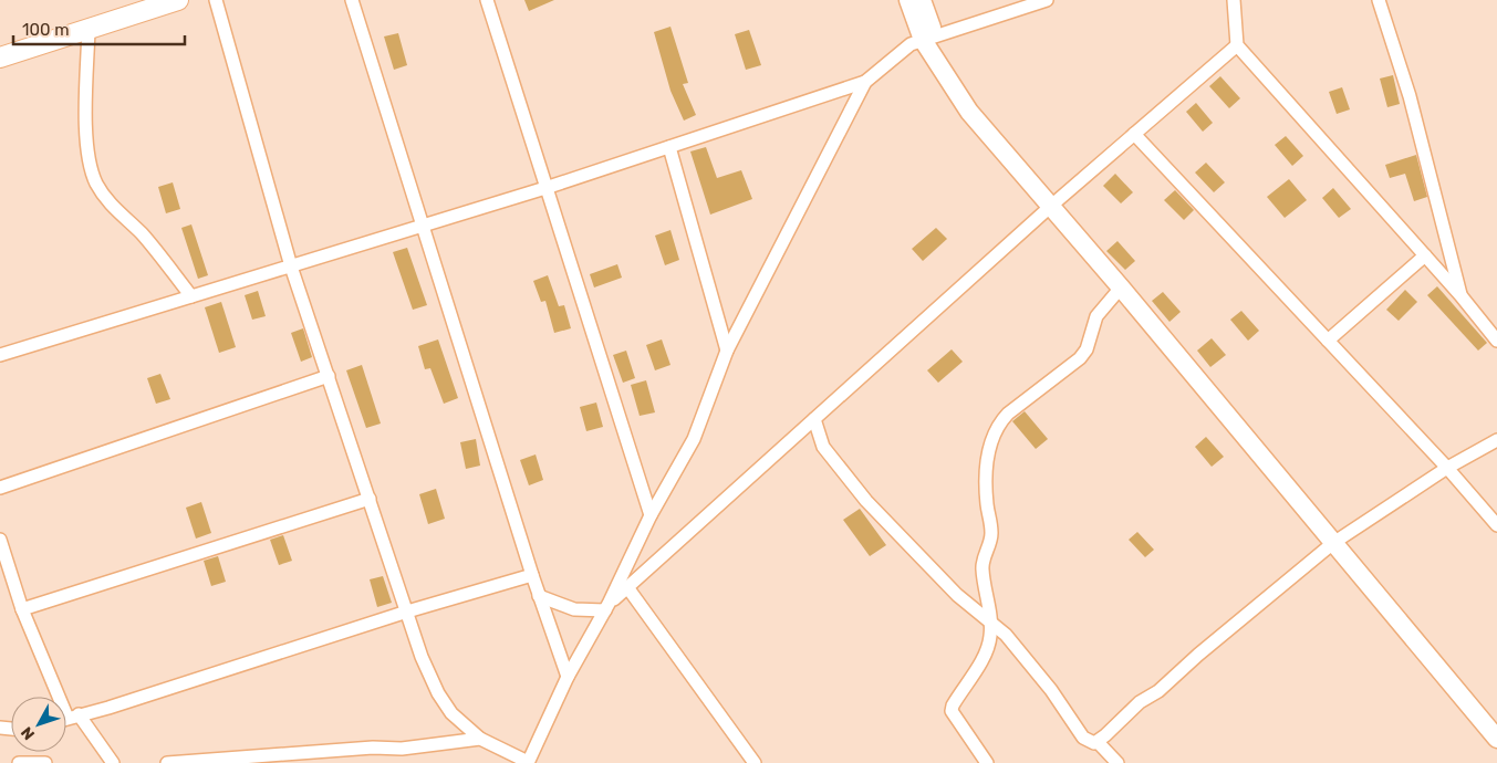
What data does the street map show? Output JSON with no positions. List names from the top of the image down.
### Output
{
  "scale_bar": "100 m",
  "north": "bottom left"
}
